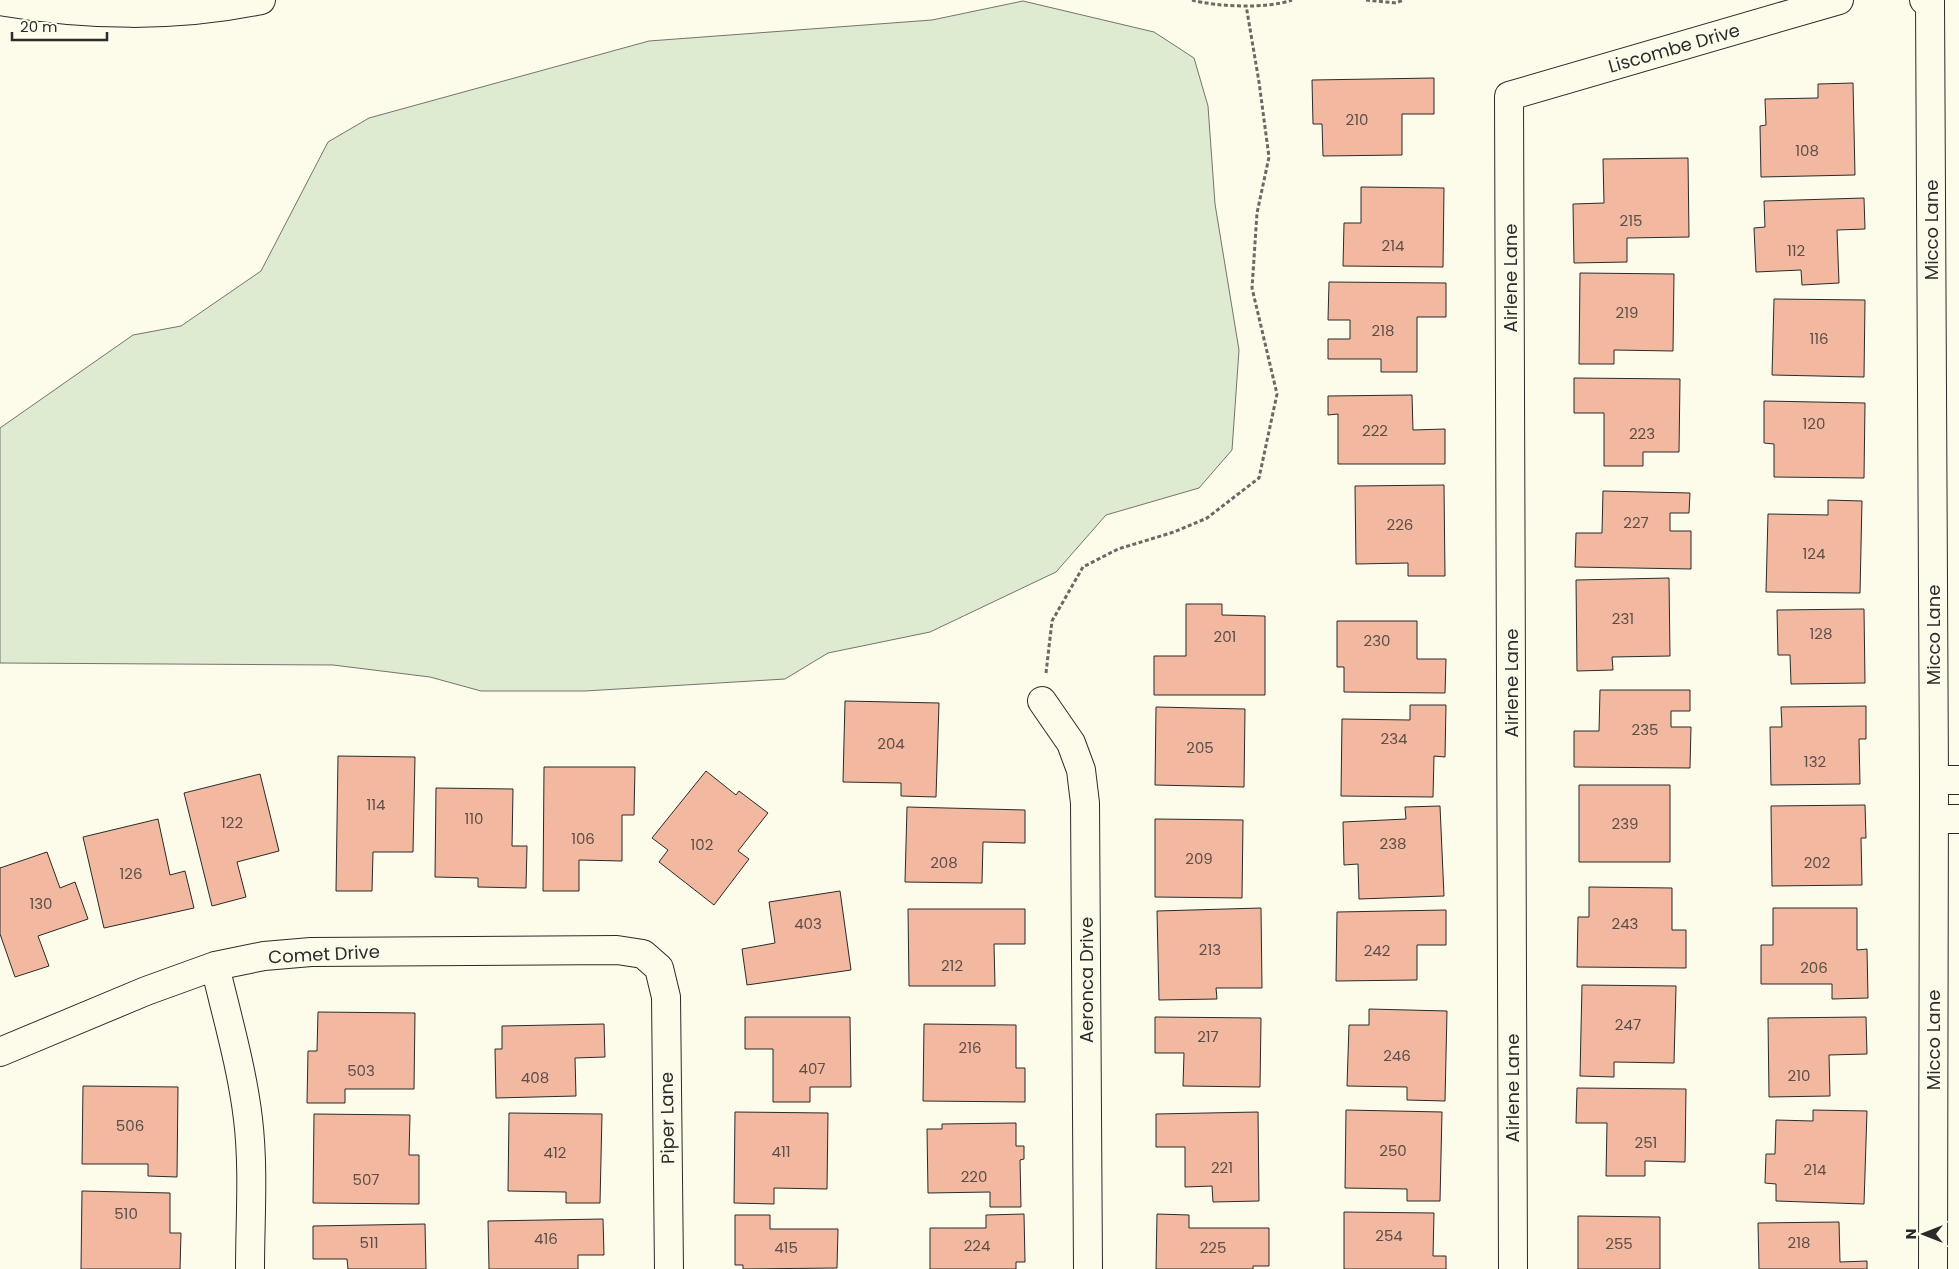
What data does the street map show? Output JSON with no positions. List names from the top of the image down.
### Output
{
  "streets": {
    "street": [
      "Liscombe Drive",
      "Micco Lane",
      "Airlene Lane",
      "Comet Drive",
      "Aeronca Drive",
      "Piper Lane"
    ]
  },
  "crossings": [
    ["Liscombe Drive", "Airlene Lane"],
    ["Comet Drive", "Piper Lane"]
  ],
  "house_numbers": [
    "210",
    "108",
    "215",
    "214",
    "112",
    "219",
    "218",
    "116",
    "120",
    "222",
    "223",
    "227",
    "226",
    "124",
    "231",
    "128",
    "201",
    "230",
    "235",
    "234",
    "204",
    "205",
    "132",
    "114",
    "110",
    "122",
    "239",
    "106",
    "238",
    "102",
    "209",
    "208",
    "202",
    "126",
    "130",
    "403",
    "243",
    "213",
    "242",
    "212",
    "206",
    "247",
    "217",
    "216",
    "246",
    "407",
    "503",
    "210",
    "408",
    "506",
    "251",
    "250",
    "411",
    "412",
    "221",
    "214",
    "220",
    "507",
    "510",
    "254",
    "416",
    "511",
    "218",
    "255",
    "224",
    "415",
    "225"
  ],
  "scale_bar": "20 m",
  "north": "left"
}
